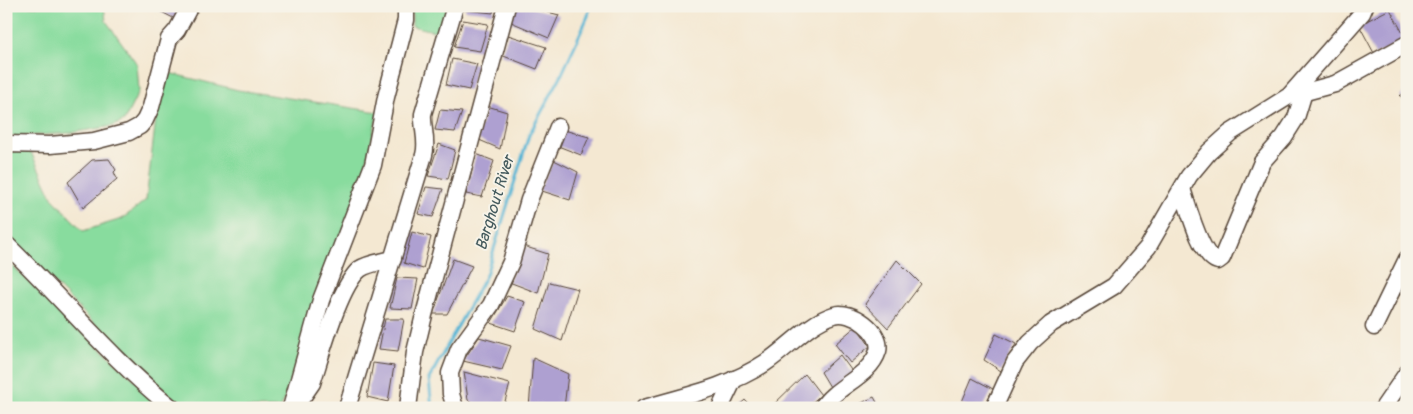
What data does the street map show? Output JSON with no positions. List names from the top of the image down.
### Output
{
  "water": ["Barghout River"]
}
